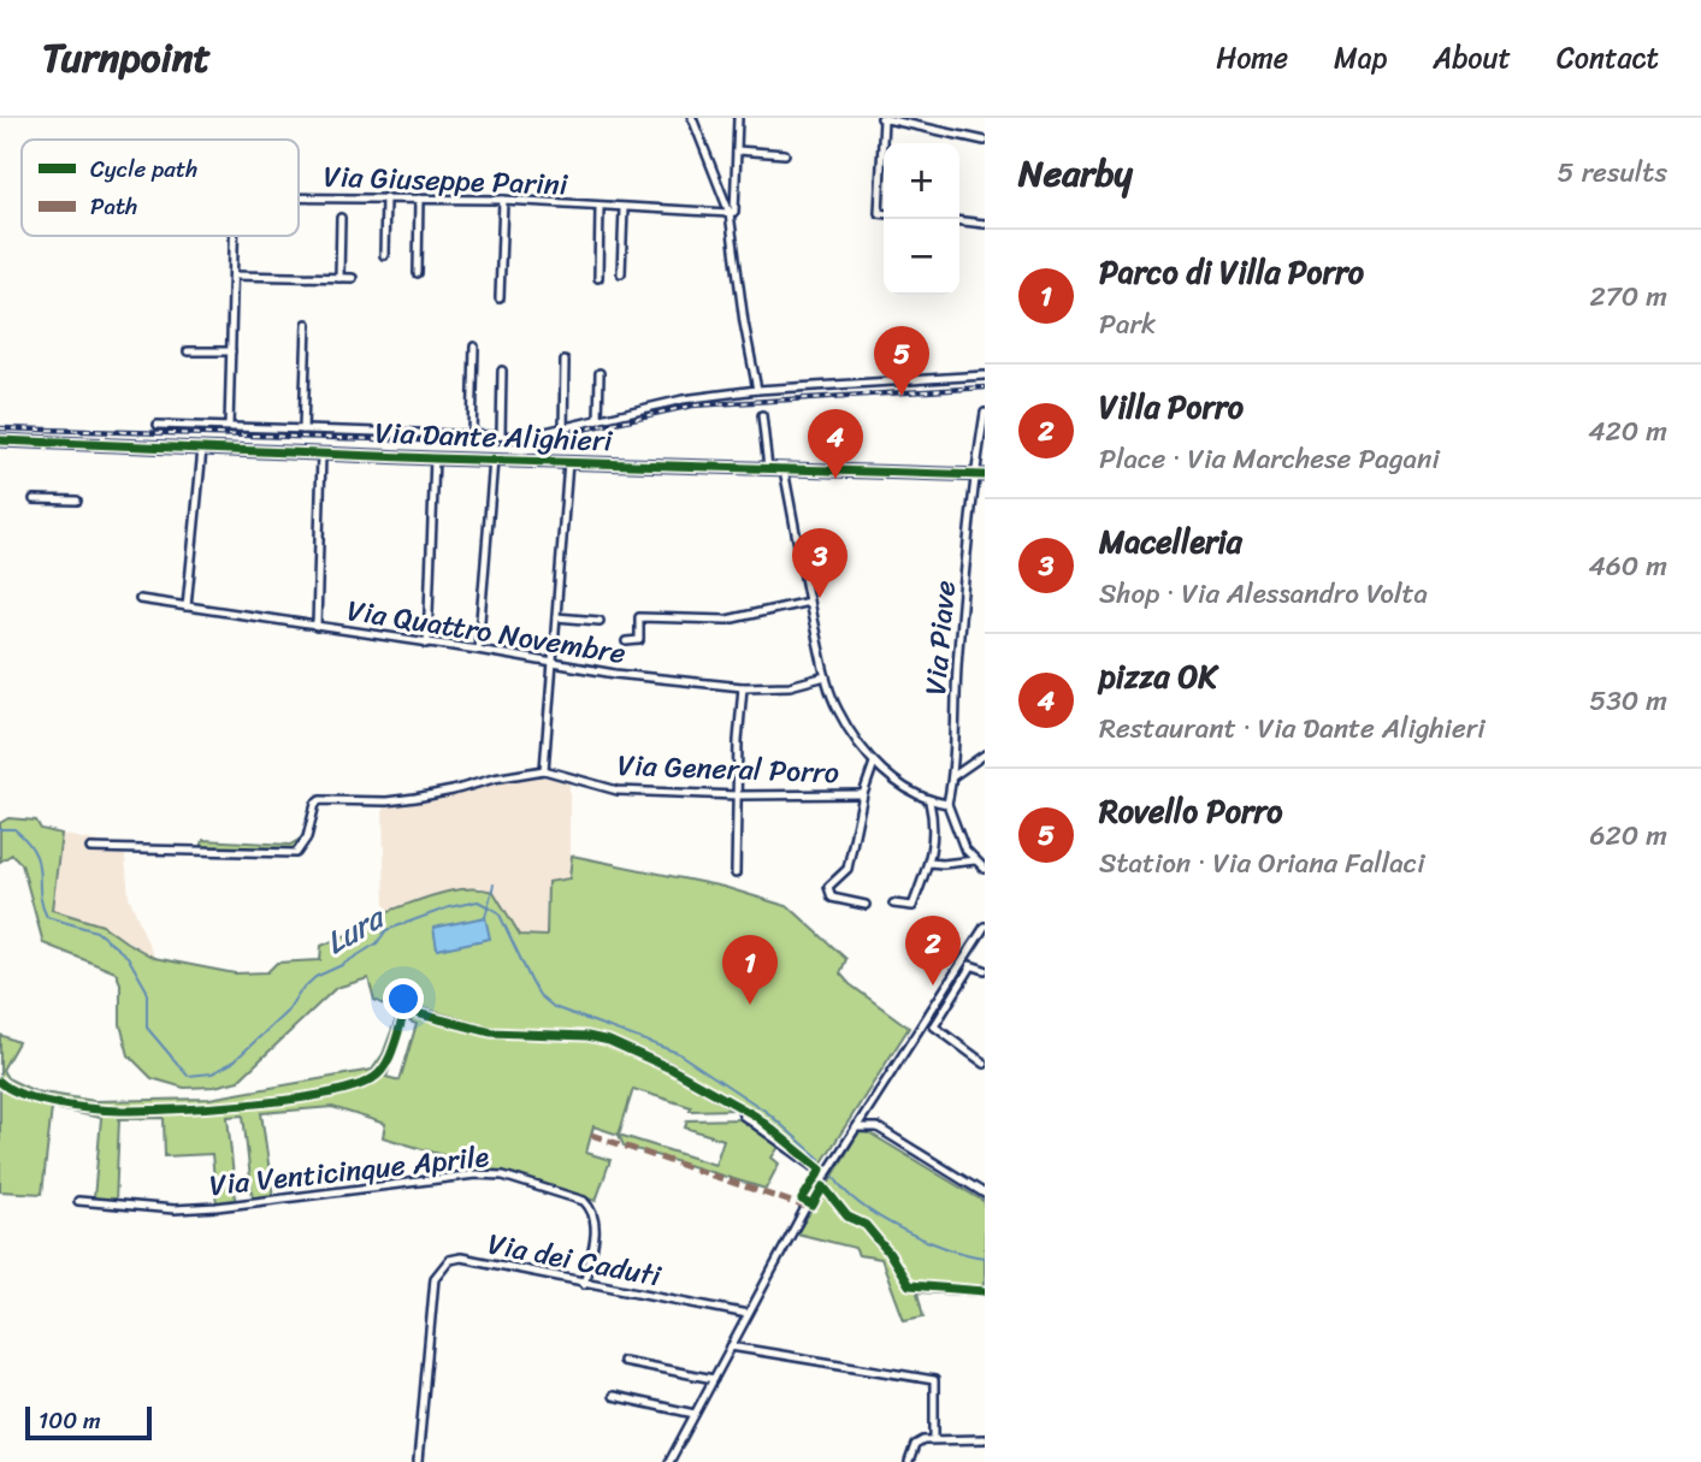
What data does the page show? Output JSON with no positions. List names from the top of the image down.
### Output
{
  "streets": {
    "street": [
      "Via Giuseppe Parini",
      "Via Dante Alighieri",
      "Via Quattro Novembre",
      "Via Piave",
      "Via General Porro",
      "Via Venticinque Aprile",
      "Via dei Caduti"
    ]
  },
  "crossings": [
    ["Via Dante Alighieri", "Via Piave"],
    ["Via Venticinque Aprile", "Via dei Caduti"]
  ],
  "water": ["Lura"],
  "legend": ["Cycle path", "Path"],
  "scale_bar": "100 m",
  "page": {
    "header": "Turnpoint",
    "nav": [
      "Home",
      "Map",
      "About",
      "Contact"
    ],
    "heading": ["Nearby", "5 results"],
    "map_buttons": ["+", "−"],
    "list": [
      {
        "mark": "1",
        "name": "Parco di Villa Porro",
        "note": "Park",
        "value": "270 m"
      },
      {
        "mark": "2",
        "name": "Villa Porro",
        "note": "Place · Via Marchese Pagani",
        "value": "420 m"
      },
      {
        "mark": "3",
        "name": "Macelleria",
        "note": "Shop · Via Alessandro Volta",
        "value": "460 m"
      },
      {
        "mark": "4",
        "name": "pizza OK",
        "note": "Restaurant · Via Dante Alighieri",
        "value": "530 m"
      },
      {
        "mark": "5",
        "name": "Rovello Porro",
        "note": "Station · Via Oriana Fallaci",
        "value": "620 m"
      }
    ],
    "pins": [
      "5",
      "4",
      "3",
      "2",
      "1"
    ],
    "scale": "100 m"
  }
}
